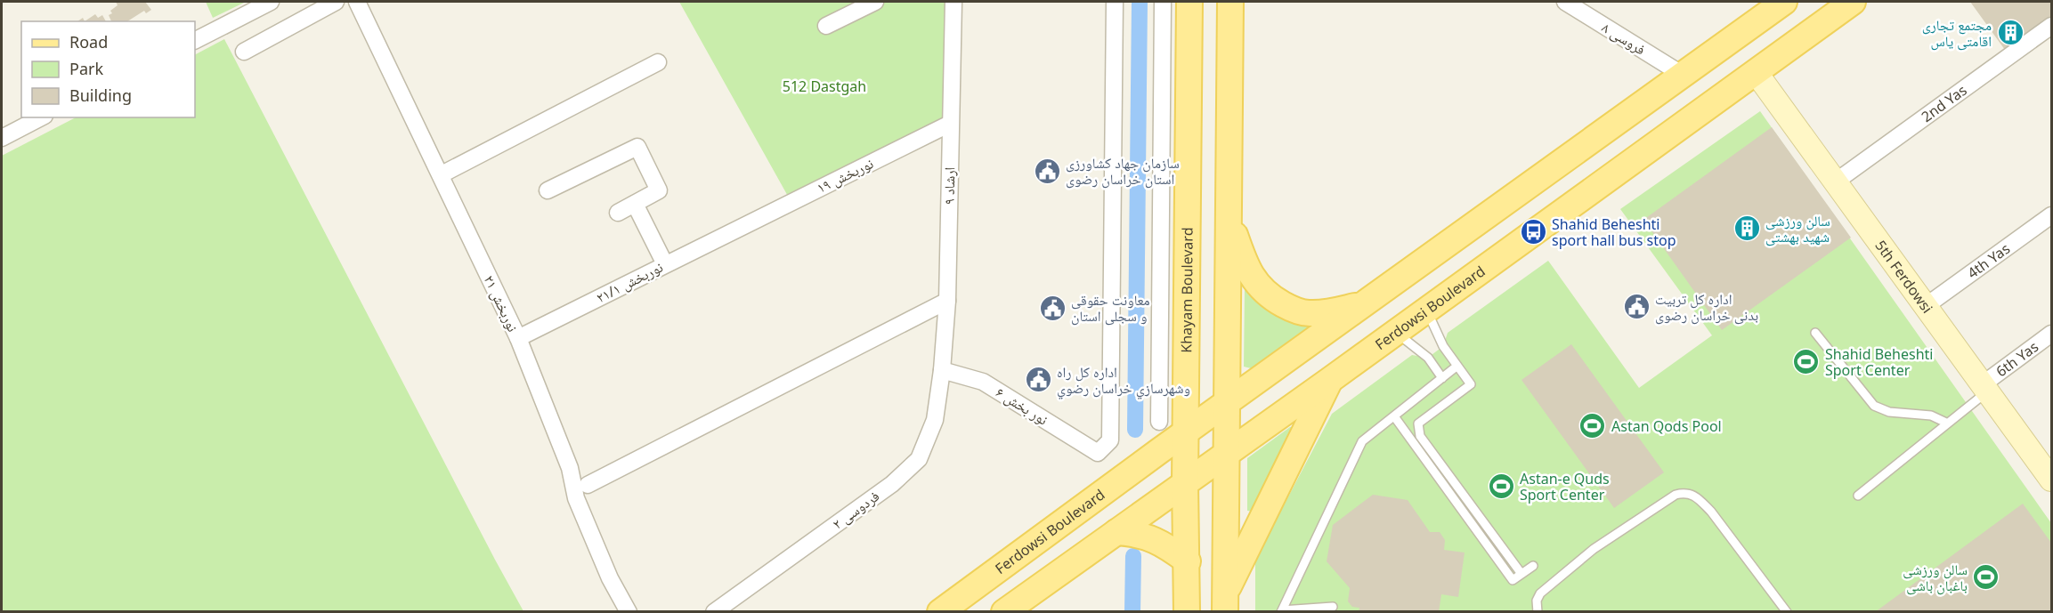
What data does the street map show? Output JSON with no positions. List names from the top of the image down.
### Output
{
  "streets": {
    "main road": ["Khayam Boulevard", "Ferdowsi Boulevard"],
    "street": [
      "فروسی ۸",
      "2nd Yas",
      "نوربخش ۱۹",
      "ارشاد ۹",
      "4th Yas",
      "5th Ferdowsi",
      "نوربخش ۲۱/۱",
      "نوربخش ۲۱",
      "6th Yas",
      "نور بخش ۶",
      "فردوسی ۲"
    ]
  },
  "crossings": [
    ["فروسی ۸", "Ferdowsi Boulevard"],
    ["2nd Yas", "5th Ferdowsi"],
    ["نوربخش ۱۹", "ارشاد ۹"],
    ["نوربخش ۱۹", "نوربخش ۲۱/۱"],
    ["ارشاد ۹", "نور بخش ۶"],
    ["ارشاد ۹", "فردوسی ۲"],
    ["4th Yas", "5th Ferdowsi"],
    ["5th Ferdowsi", "Ferdowsi Boulevard"],
    ["5th Ferdowsi", "6th Yas"],
    ["نوربخش ۲۱/۱", "نوربخش ۲۱"],
    ["Khayam Boulevard", "Ferdowsi Boulevard"],
    ["نور بخش ۶", "فردوسی ۲"]
  ],
  "parks": ["512 Dastgah"],
  "places": {
    "building": ["مجتمع تجاری اقامتی یاس", "سالن ورزشی شهید بهشتی"],
    "public building": [
      "سازمان جهاد کشاورزی استان خراسان رضوی",
      "اداره کل تربیت بدنی خراسان رضوی",
      "معاونت حقوقی و سجلی استان",
      "اداره كل راه وشهرسازي خراسان رضوي"
    ],
    "bus stop": ["Shahid Beheshti sport hall bus stop"],
    "sports": [
      "Shahid Beheshti Sport Center",
      "Astan Qods Pool",
      "Astan-e Quds Sport Center",
      "سالن ورزشی باغبان باشی"
    ]
  },
  "legend": ["Road", "Park", "Building"]
}
